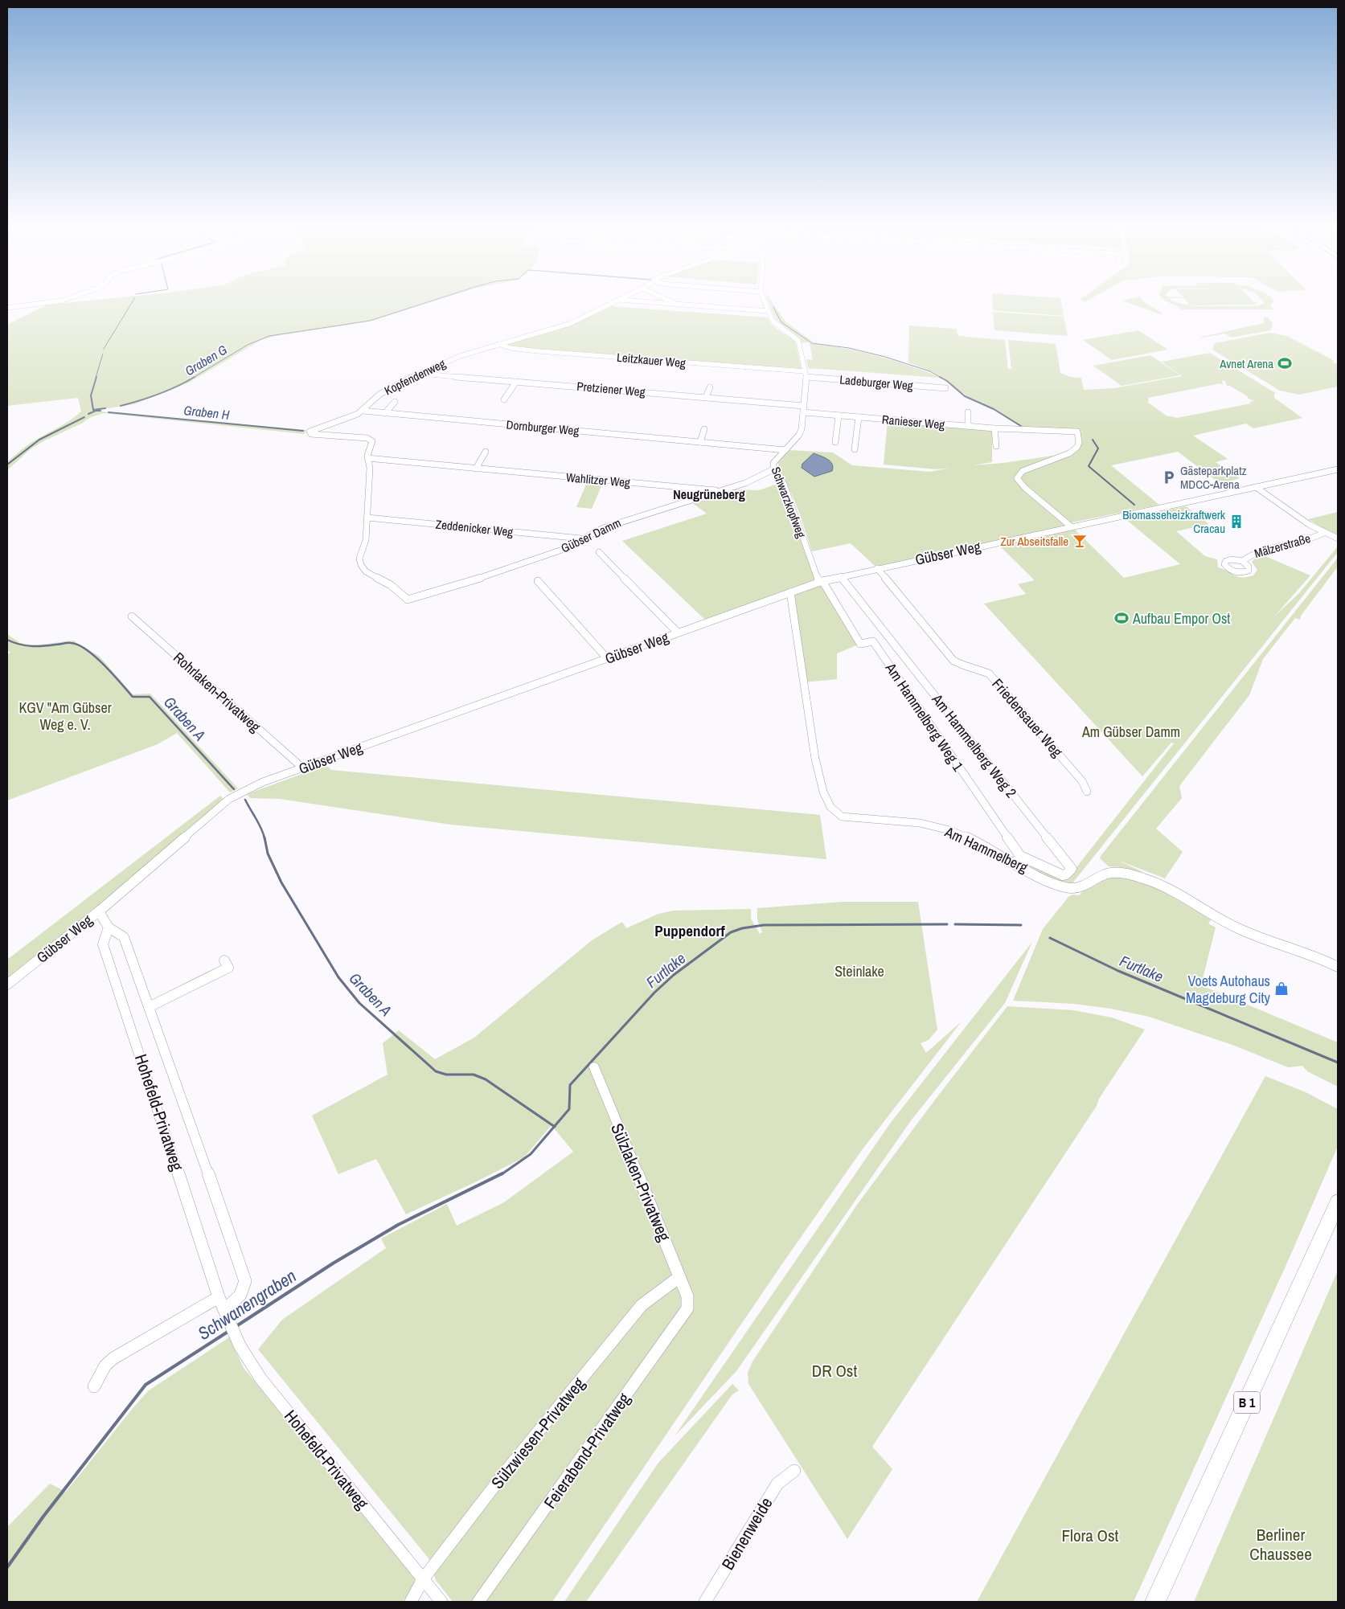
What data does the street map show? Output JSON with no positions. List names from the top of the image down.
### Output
{
  "streets": {
    "main road": ["B 1"],
    "street": [
      "Leitzkauer Weg",
      "Kopfendenweg",
      "Ladeburger Weg",
      "Pretziener Weg",
      "Ranieser Weg",
      "Dornburger Weg",
      "Wahlitzer Weg",
      "Schwarzkopfweg",
      "Zeddenicker Weg",
      "Gübser Damm",
      "Mälzerstraße",
      "Gübser Weg",
      "Rohrlaken-Privatweg",
      "Am Hammelberg Weg 1",
      "Friedensauer Weg",
      "Am Hammelberg Weg 2",
      "Am Hammelberg",
      "Hohefeld-Privatweg",
      "Sülzlaken-Privatweg",
      "Sülzwiesen-Privatweg",
      "Feierabend-Privatweg",
      "Bienenweide"
    ]
  },
  "crossings": [
    ["Leitzkauer Weg", "Kopfendenweg"],
    ["Leitzkauer Weg", "Ladeburger Weg"],
    ["Leitzkauer Weg", "Schwarzkopfweg"],
    ["Kopfendenweg", "Pretziener Weg"],
    ["Kopfendenweg", "Dornburger Weg"],
    ["Kopfendenweg", "Wahlitzer Weg"],
    ["Kopfendenweg", "Zeddenicker Weg"],
    ["Kopfendenweg", "Gübser Damm"],
    ["Ladeburger Weg", "Schwarzkopfweg"],
    ["Pretziener Weg", "Schwarzkopfweg"],
    ["Ranieser Weg", "Schwarzkopfweg"],
    ["Ranieser Weg", "Gübser Weg"],
    ["Dornburger Weg", "Schwarzkopfweg"],
    ["Wahlitzer Weg", "Gübser Damm"],
    ["Schwarzkopfweg", "Gübser Damm"],
    ["Schwarzkopfweg", "Gübser Weg"],
    ["Schwarzkopfweg", "Am Hammelberg Weg 1"],
    ["Zeddenicker Weg", "Gübser Damm"],
    ["Gübser Weg", "Rohrlaken-Privatweg"],
    ["Gübser Weg", "Am Hammelberg Weg 1"],
    ["Gübser Weg", "Friedensauer Weg"],
    ["Gübser Weg", "Am Hammelberg Weg 2"],
    ["Gübser Weg", "Am Hammelberg"],
    ["Gübser Weg", "Hohefeld-Privatweg"],
    ["Am Hammelberg Weg 1", "Am Hammelberg Weg 2"],
    ["Am Hammelberg Weg 1", "Am Hammelberg"],
    ["Am Hammelberg Weg 2", "Am Hammelberg"],
    ["Hohefeld-Privatweg", "Sülzwiesen-Privatweg"],
    ["Sülzlaken-Privatweg", "Sülzwiesen-Privatweg"],
    ["Sülzlaken-Privatweg", "Feierabend-Privatweg"]
  ],
  "districts": ["Neugrüneberg", "Puppendorf"],
  "water": [
    "Graben G",
    "Graben H",
    "Graben A",
    "Furtlake",
    "Schwanengraben"
  ],
  "parks": [
    "KGV \"Am Gübser Weg e. V.",
    "Am Gübser Damm",
    "Steinlake",
    "DR Ost",
    "Berliner Chaussee",
    "Flora Ost"
  ],
  "places": {
    "sports": ["Avnet Arena", "Aufbau Empor Ost"],
    "parking": ["Gästeparkplatz MDCC-Arena"],
    "building": ["Biomasseheizkraftwerk Cracau"],
    "bar": ["Zur Abseitsfalle"],
    "shop": ["Voets Autohaus Magdeburg City"]
  }
}
